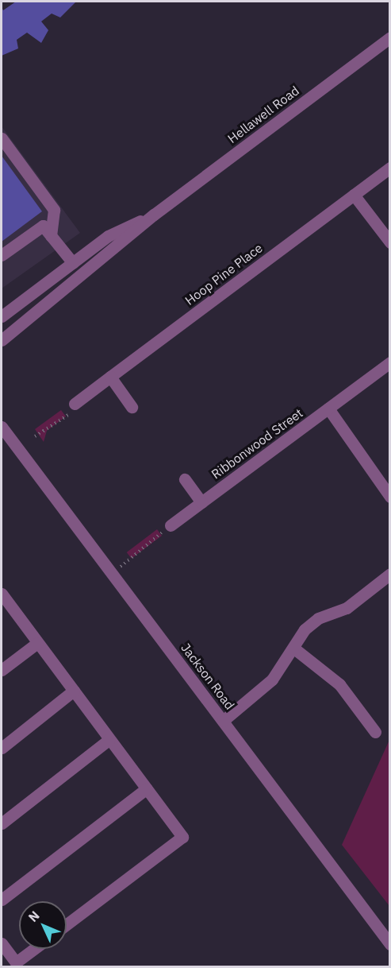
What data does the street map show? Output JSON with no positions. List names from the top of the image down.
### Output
{
  "streets": {
    "street": [
      "Hellawell Road",
      "Hoop Pine Place",
      "Ribbonwood Street",
      "Jackson Road"
    ]
  },
  "north": "top left"
}
